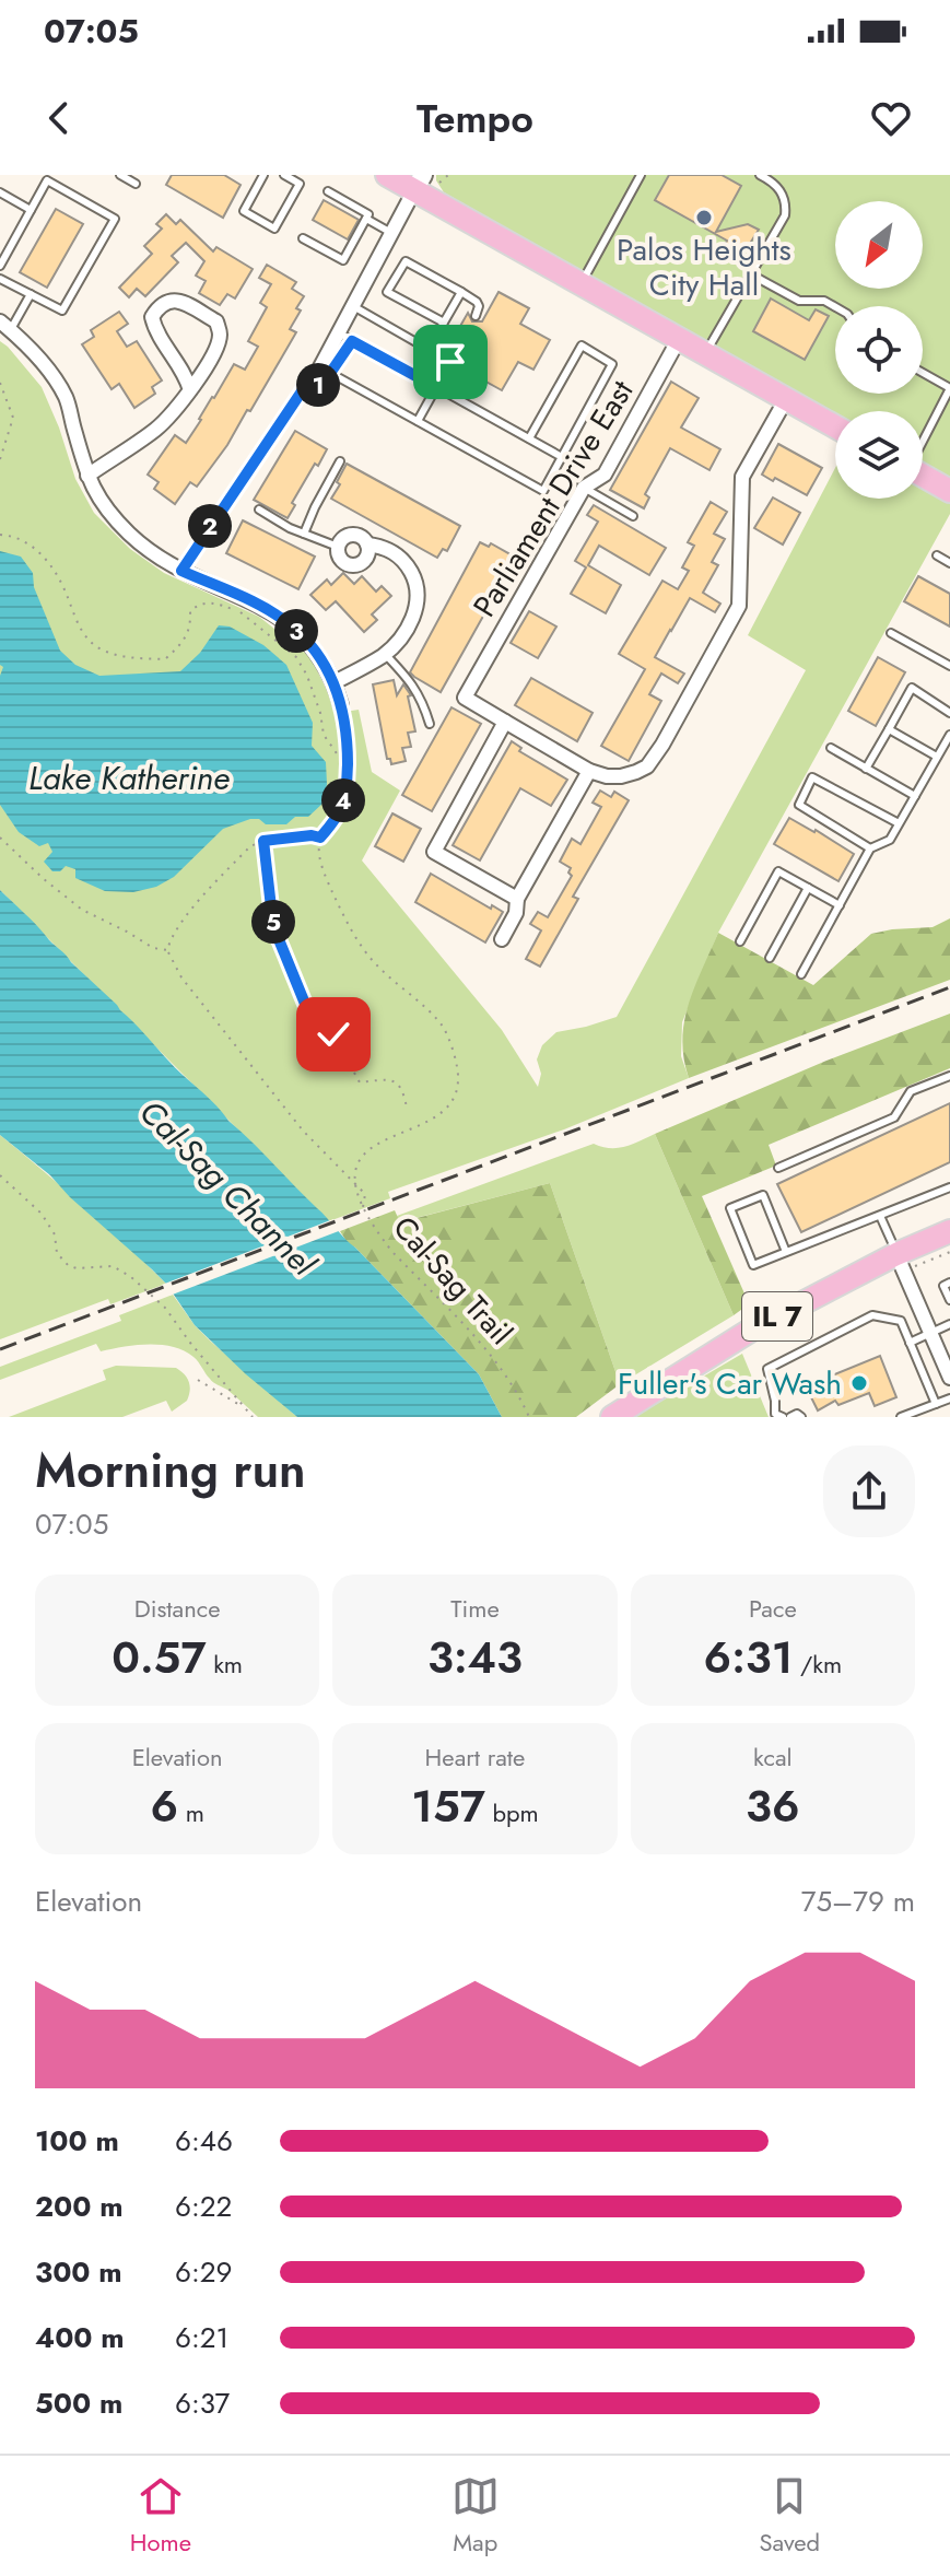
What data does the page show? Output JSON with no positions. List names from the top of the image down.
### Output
{
  "streets": {
    "main road": ["IL 7"],
    "street": ["Parliament Drive East"],
    "path": ["Cal-Sag Trail"]
  },
  "water": ["Lake Katherine", "Cal-Sag Channel"],
  "places": ["Palos Heights City Hall", "Fuller's Car Wash"],
  "north": "bottom left",
  "page": {
    "status": "07:05",
    "header": "Tempo",
    "pins": [
      "1",
      "2",
      "3",
      "4",
      "5"
    ],
    "heading": ["Morning run", "07:05"],
    "stats": [
      ["Distance", "0.57 km"],
      ["Time", "3:43"],
      ["Pace", "6:31 /km"],
      ["Elevation", "6 m"],
      ["Heart rate", "157 bpm"],
      ["kcal", "36"]
    ],
    "chart": ["Elevation", "75–79 m"],
    "list": [
      {
        "name": "100 m",
        "note": "6:46"
      },
      {
        "name": "200 m",
        "note": "6:22"
      },
      {
        "name": "300 m",
        "note": "6:29"
      },
      {
        "name": "400 m",
        "note": "6:21"
      },
      {
        "name": "500 m",
        "note": "6:37"
      }
    ],
    "tabs": ["Home", "Map", "Saved"]
  }
}
